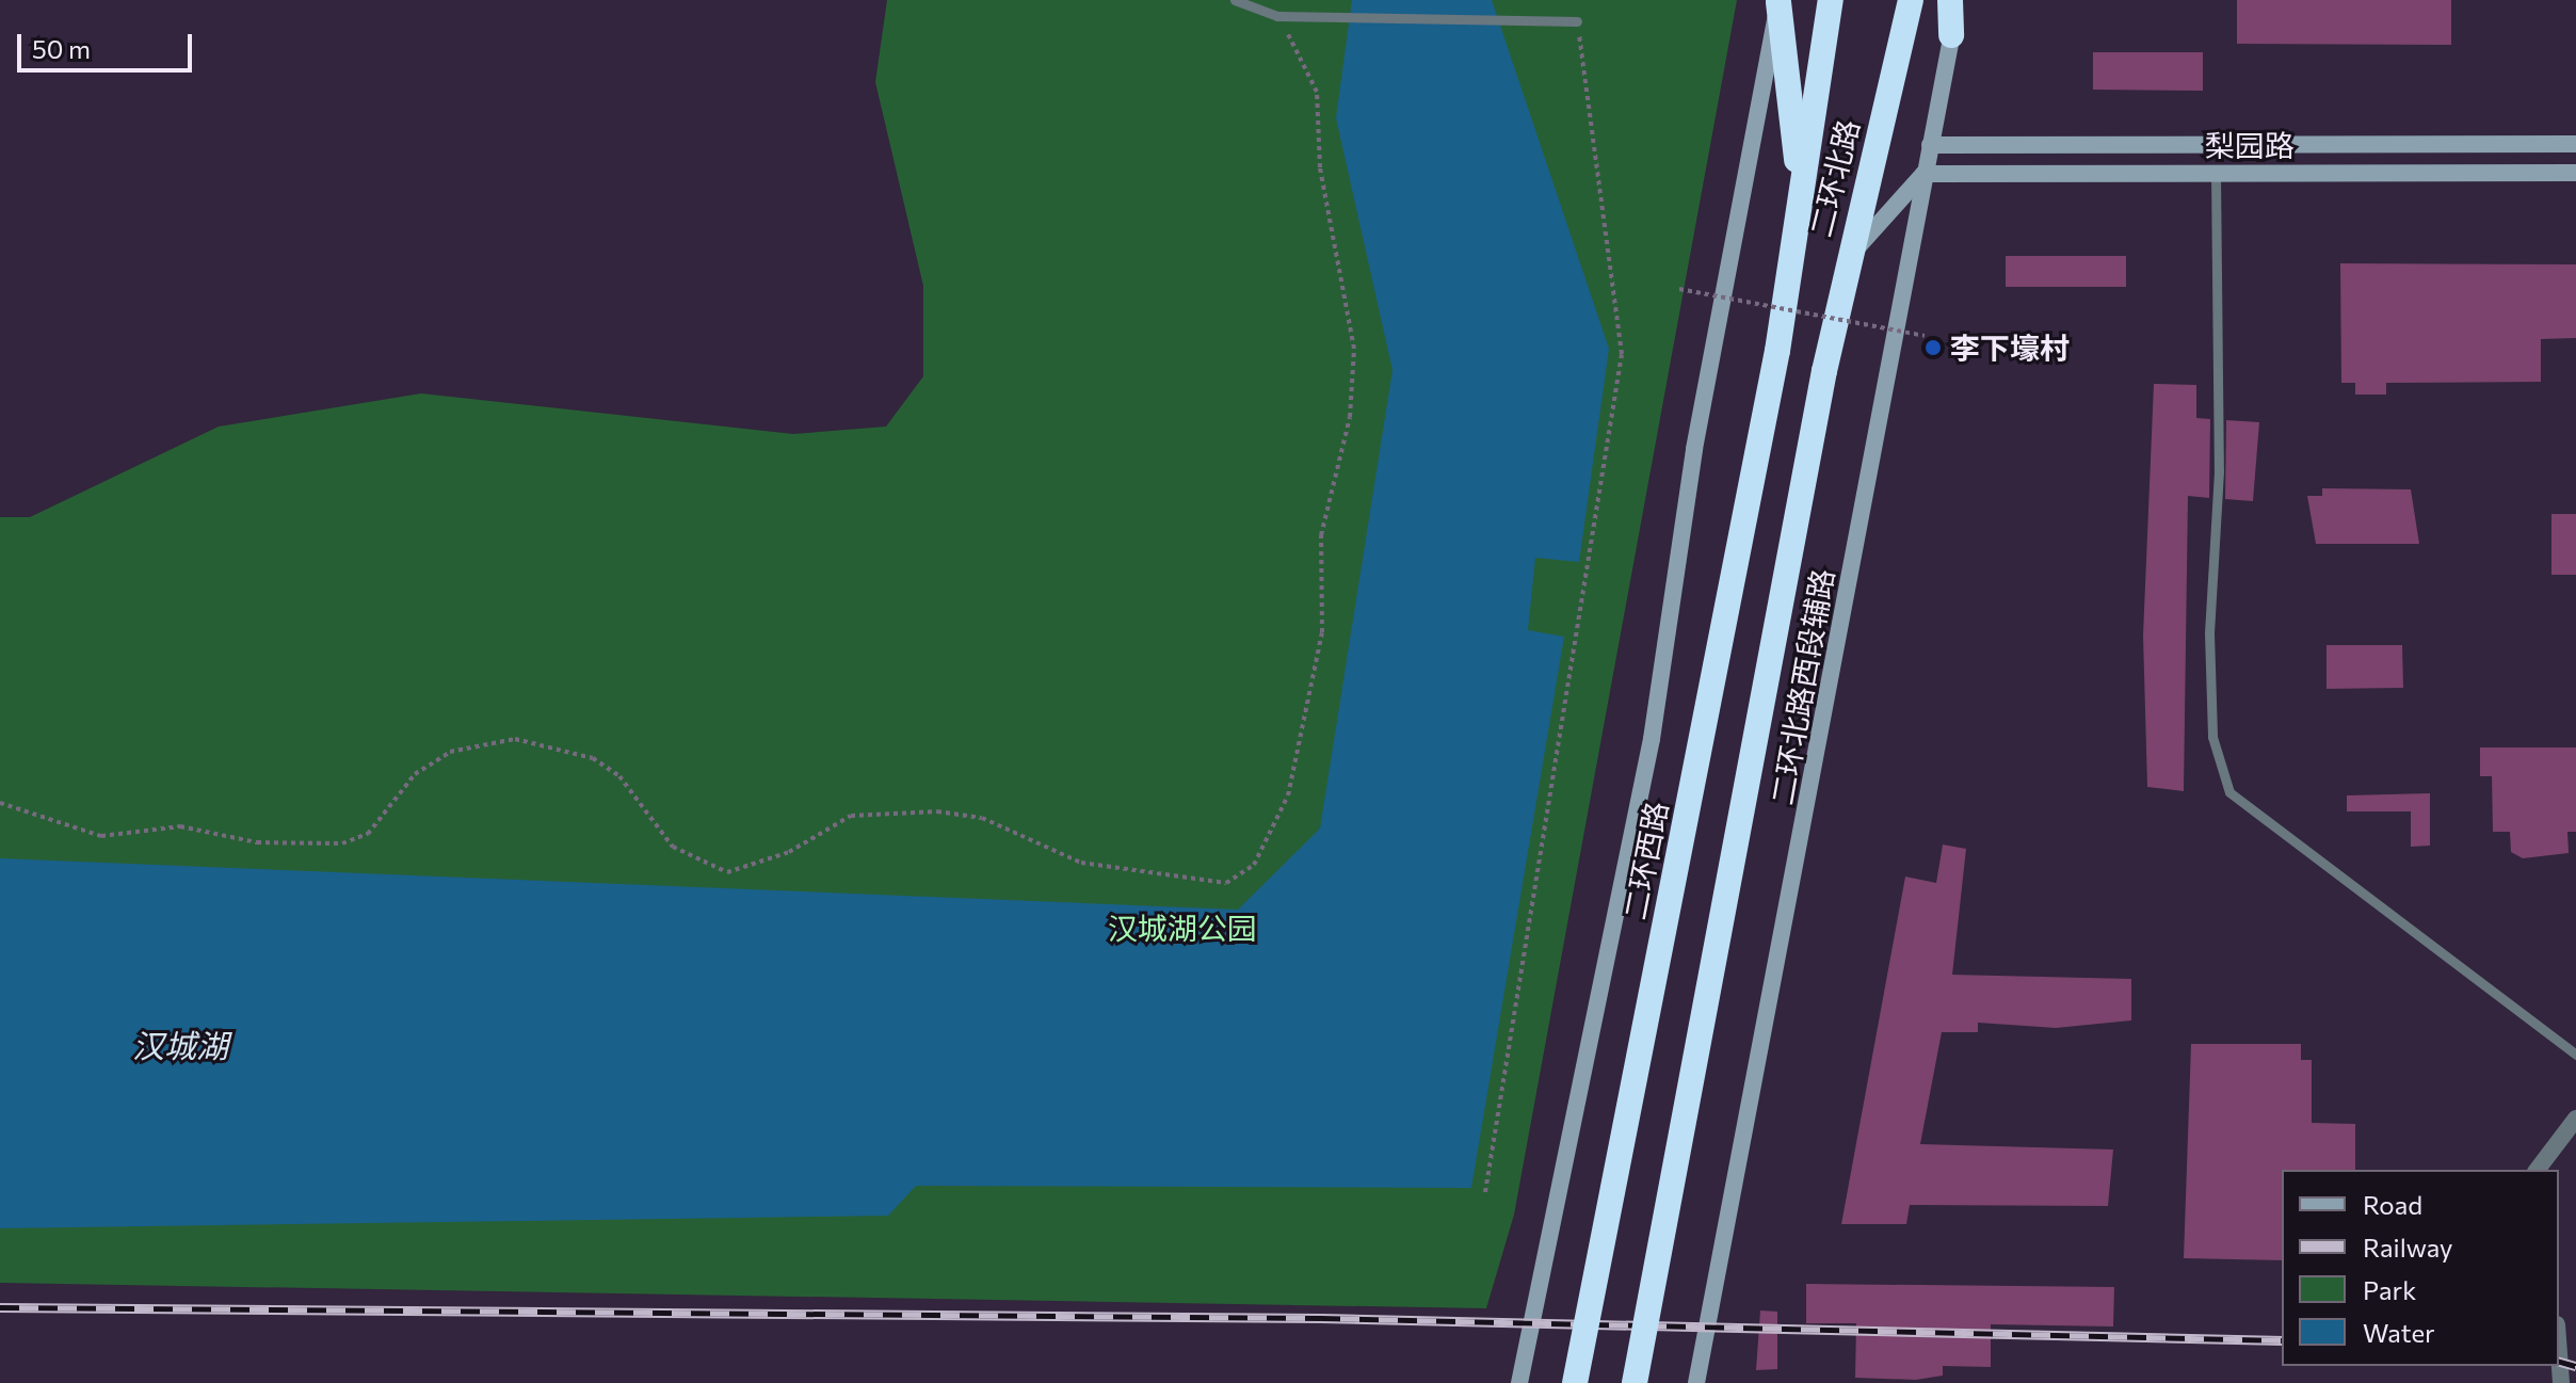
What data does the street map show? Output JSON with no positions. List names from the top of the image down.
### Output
{
  "streets": {
    "highway": ["二环北路", "二环西路"],
    "main road": ["梨园路", "二环北路西段辅路"]
  },
  "crossings": [
    ["梨园路", "二环北路西段辅路"],
    ["二环北路", "二环西路"]
  ],
  "water": ["汉城湖"],
  "parks": ["汉城湖公园"],
  "places": ["李下壕村"],
  "legend": [
    "Road",
    "Railway",
    "Park",
    "Water"
  ],
  "scale_bar": "50 m"
}
